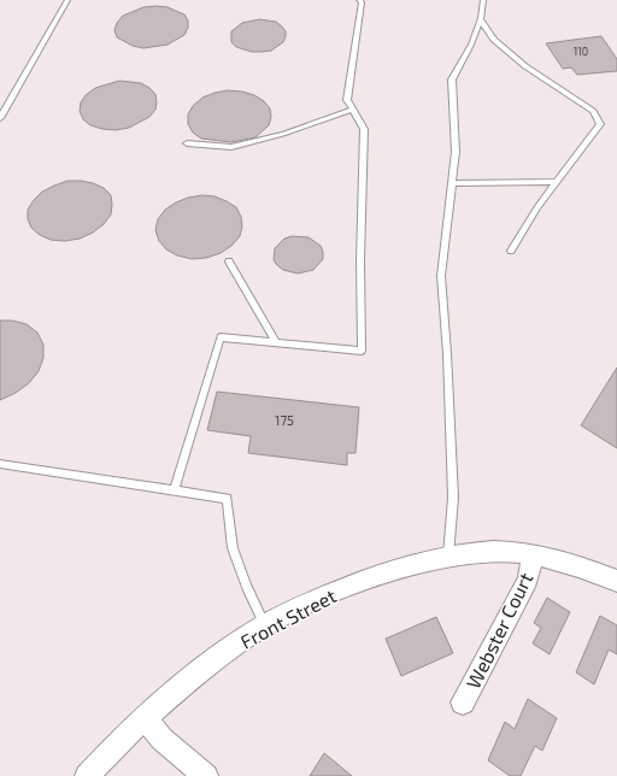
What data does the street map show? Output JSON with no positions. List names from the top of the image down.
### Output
{
  "streets": {
    "street": ["Front Street", "Webster Court"]
  },
  "crossings": [
    ["Front Street", "Webster Court"]
  ],
  "house_numbers": ["110", "175"]
}
